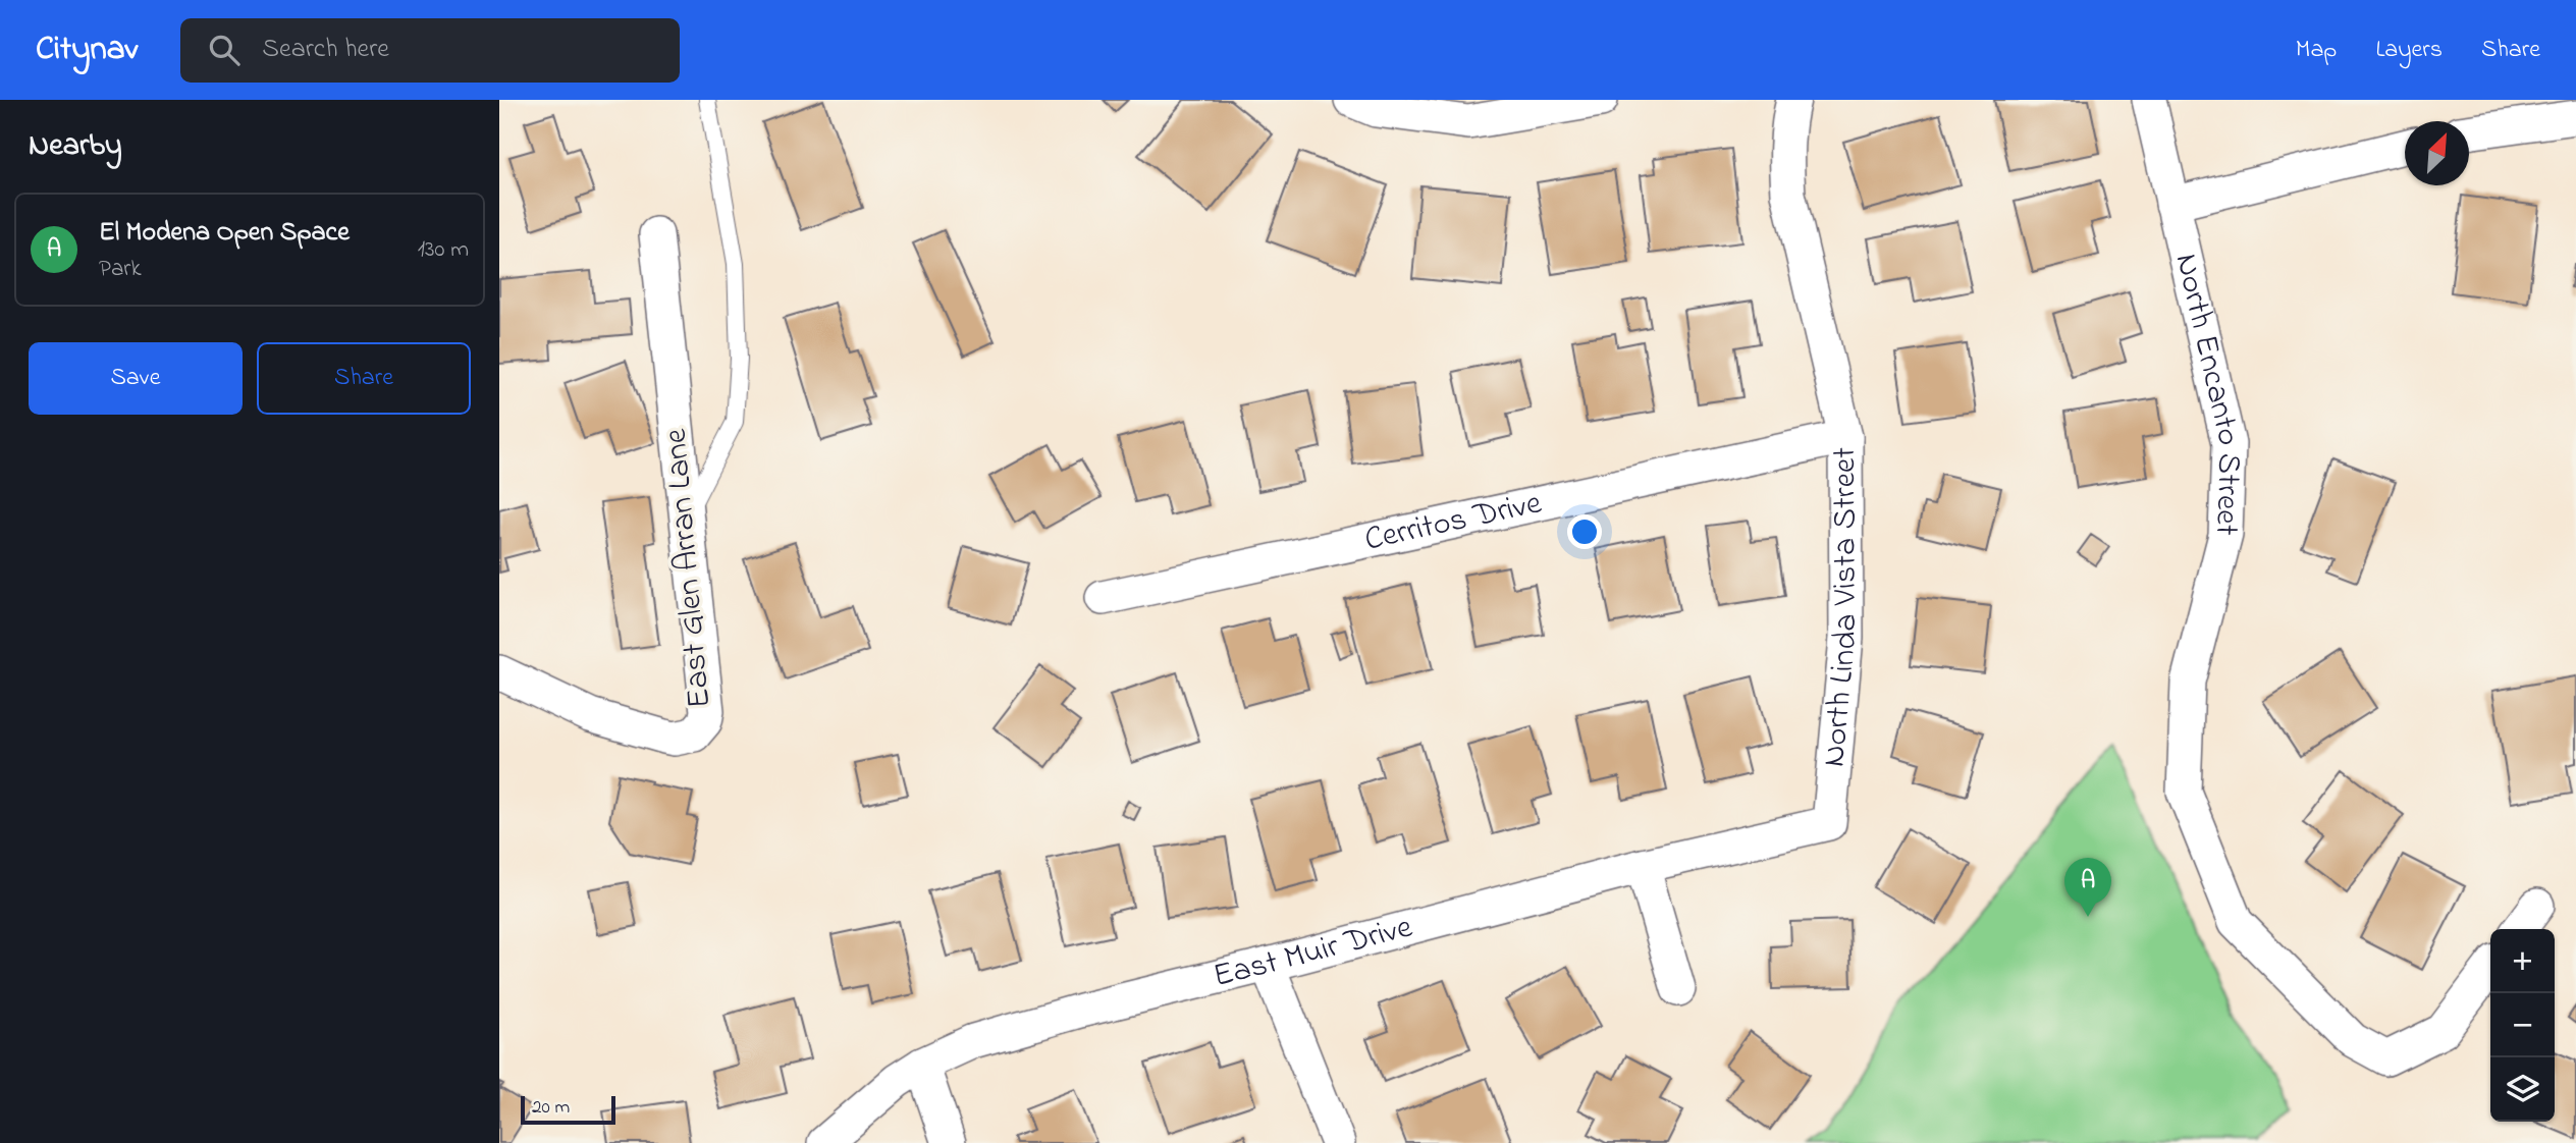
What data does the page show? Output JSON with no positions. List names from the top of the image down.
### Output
{
  "streets": {
    "street": [
      "North Encanto Street",
      "Cerritos Drive",
      "East Glen Arran Lane",
      "North Linda Vista Street",
      "East Muir Drive"
    ]
  },
  "crossings": [
    ["Cerritos Drive", "North Linda Vista Street"],
    ["North Linda Vista Street", "East Muir Drive"]
  ],
  "scale_bar": "20 m",
  "north": "top right",
  "page": {
    "header": "Citynav",
    "search": "Search here",
    "nav": ["Map", "Layers", "Share"],
    "heading": "Nearby",
    "list": [
      {
        "mark": "A",
        "name": "El Modena Open Space",
        "note": "Park",
        "value": "130 m"
      }
    ],
    "buttons": ["Save", "Share"],
    "pins": "A",
    "map_buttons": ["+", "−"],
    "scale": "20 m"
  }
}
